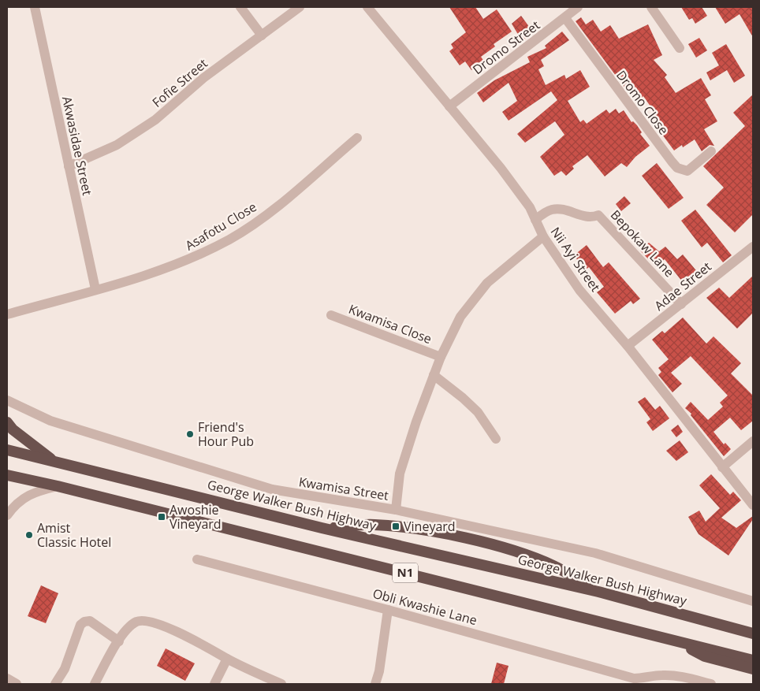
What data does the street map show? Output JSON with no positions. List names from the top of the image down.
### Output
{
  "streets": {
    "highway": ["George Walker Bush Highway", "N1"],
    "street": [
      "Dromo Street",
      "Fofie Street",
      "Dromo Close",
      "Akwasidae Street",
      "Asafotu Close",
      "Bepokaw Lane",
      "Nii Ayi Street",
      "Adae Street",
      "Kwamisa Close",
      "Kwamisa Street",
      "Obli Kwashie Lane"
    ]
  },
  "crossings": [
    ["Dromo Street", "Dromo Close"],
    ["Dromo Street", "Nii Ayi Street"],
    ["Fofie Street", "Akwasidae Street"],
    ["Akwasidae Street", "Asafotu Close"],
    ["Bepokaw Lane", "Nii Ayi Street"],
    ["Bepokaw Lane", "Adae Street"],
    ["Nii Ayi Street", "Adae Street"],
    ["Nii Ayi Street", "Kwamisa Street"],
    ["Kwamisa Close", "Kwamisa Street"]
  ],
  "places": {
    "other": ["Friend's Hour Pub", "Amist Classic Hotel"],
    "transit": ["Awoshie Vineyard", "Vineyard"]
  }
}
